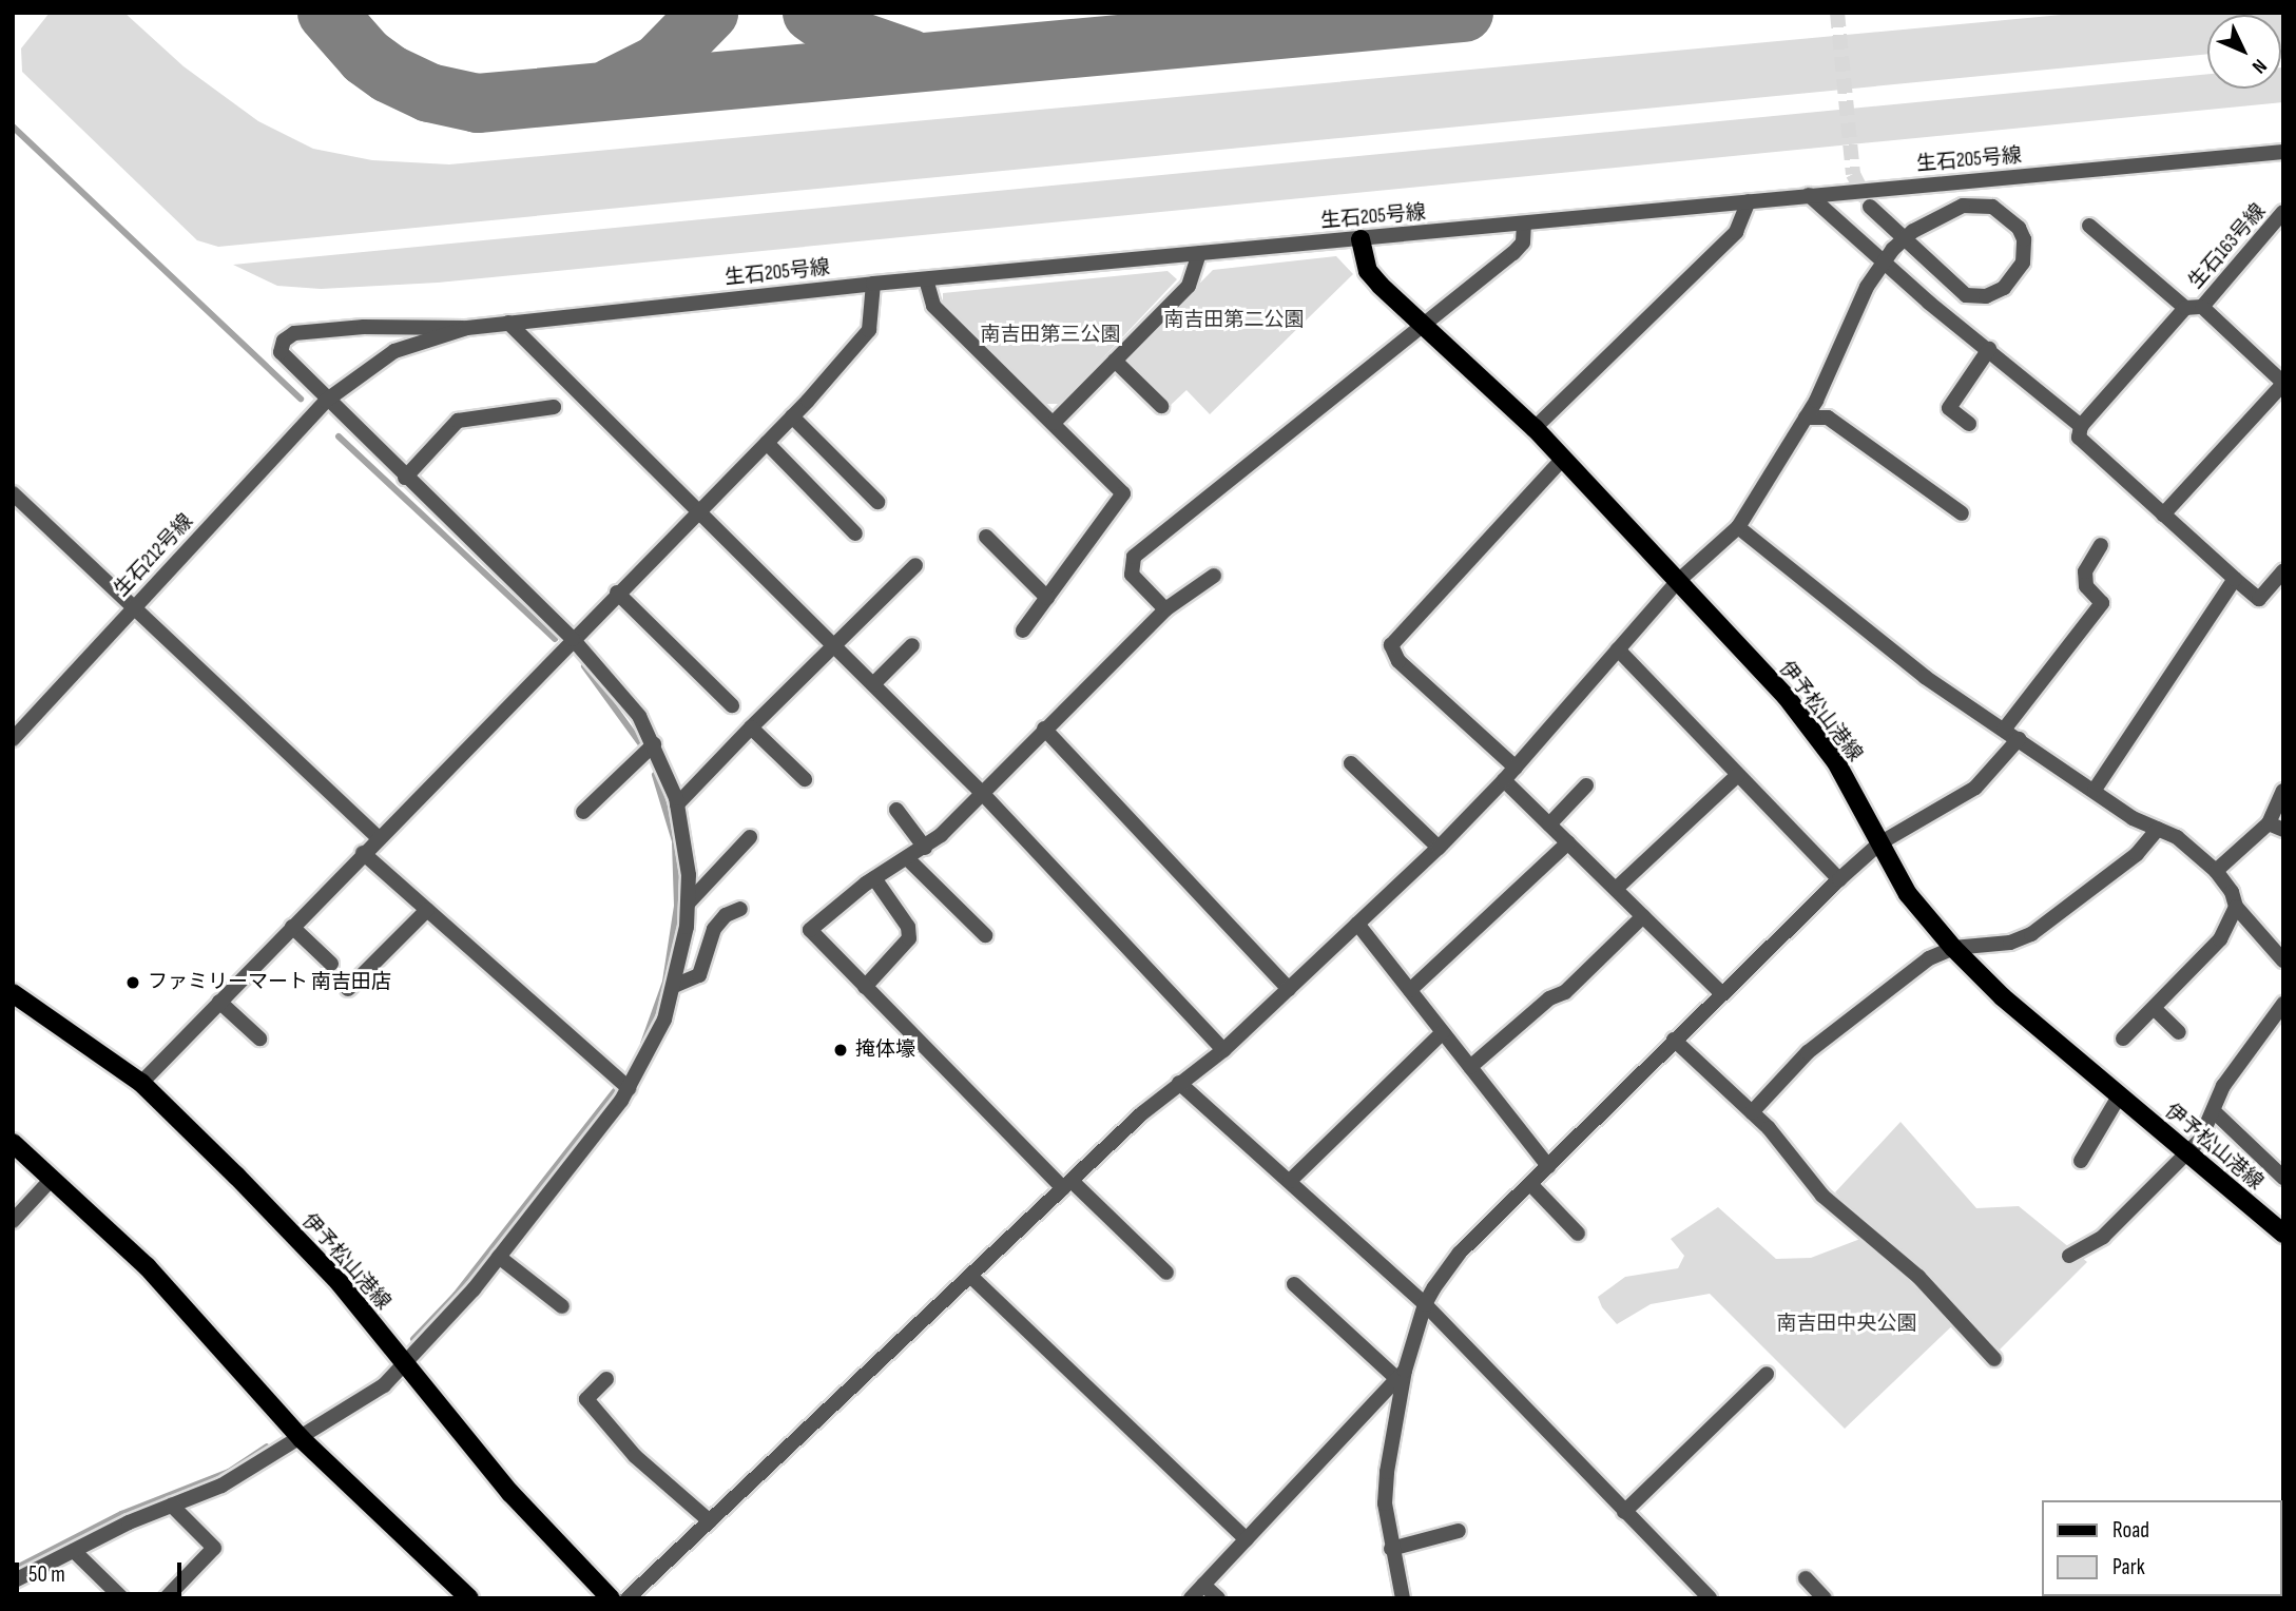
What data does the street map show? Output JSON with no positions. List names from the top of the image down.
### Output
{
  "streets": {
    "main road": ["伊予松山港線"],
    "street": ["生石205号線", "生石163号線", "生石212号線"]
  },
  "crossings": [
    ["生石205号線", "生石212号線"],
    ["生石205号線", "伊予松山港線"]
  ],
  "parks": ["南吉田第二公園", "南吉田第三公園", "南吉田中央公園"],
  "places": ["ファミリーマート 南吉田店", "掩体壕"],
  "legend": ["Road", "Park"],
  "scale_bar": "50 m",
  "north": "bottom right"
}
